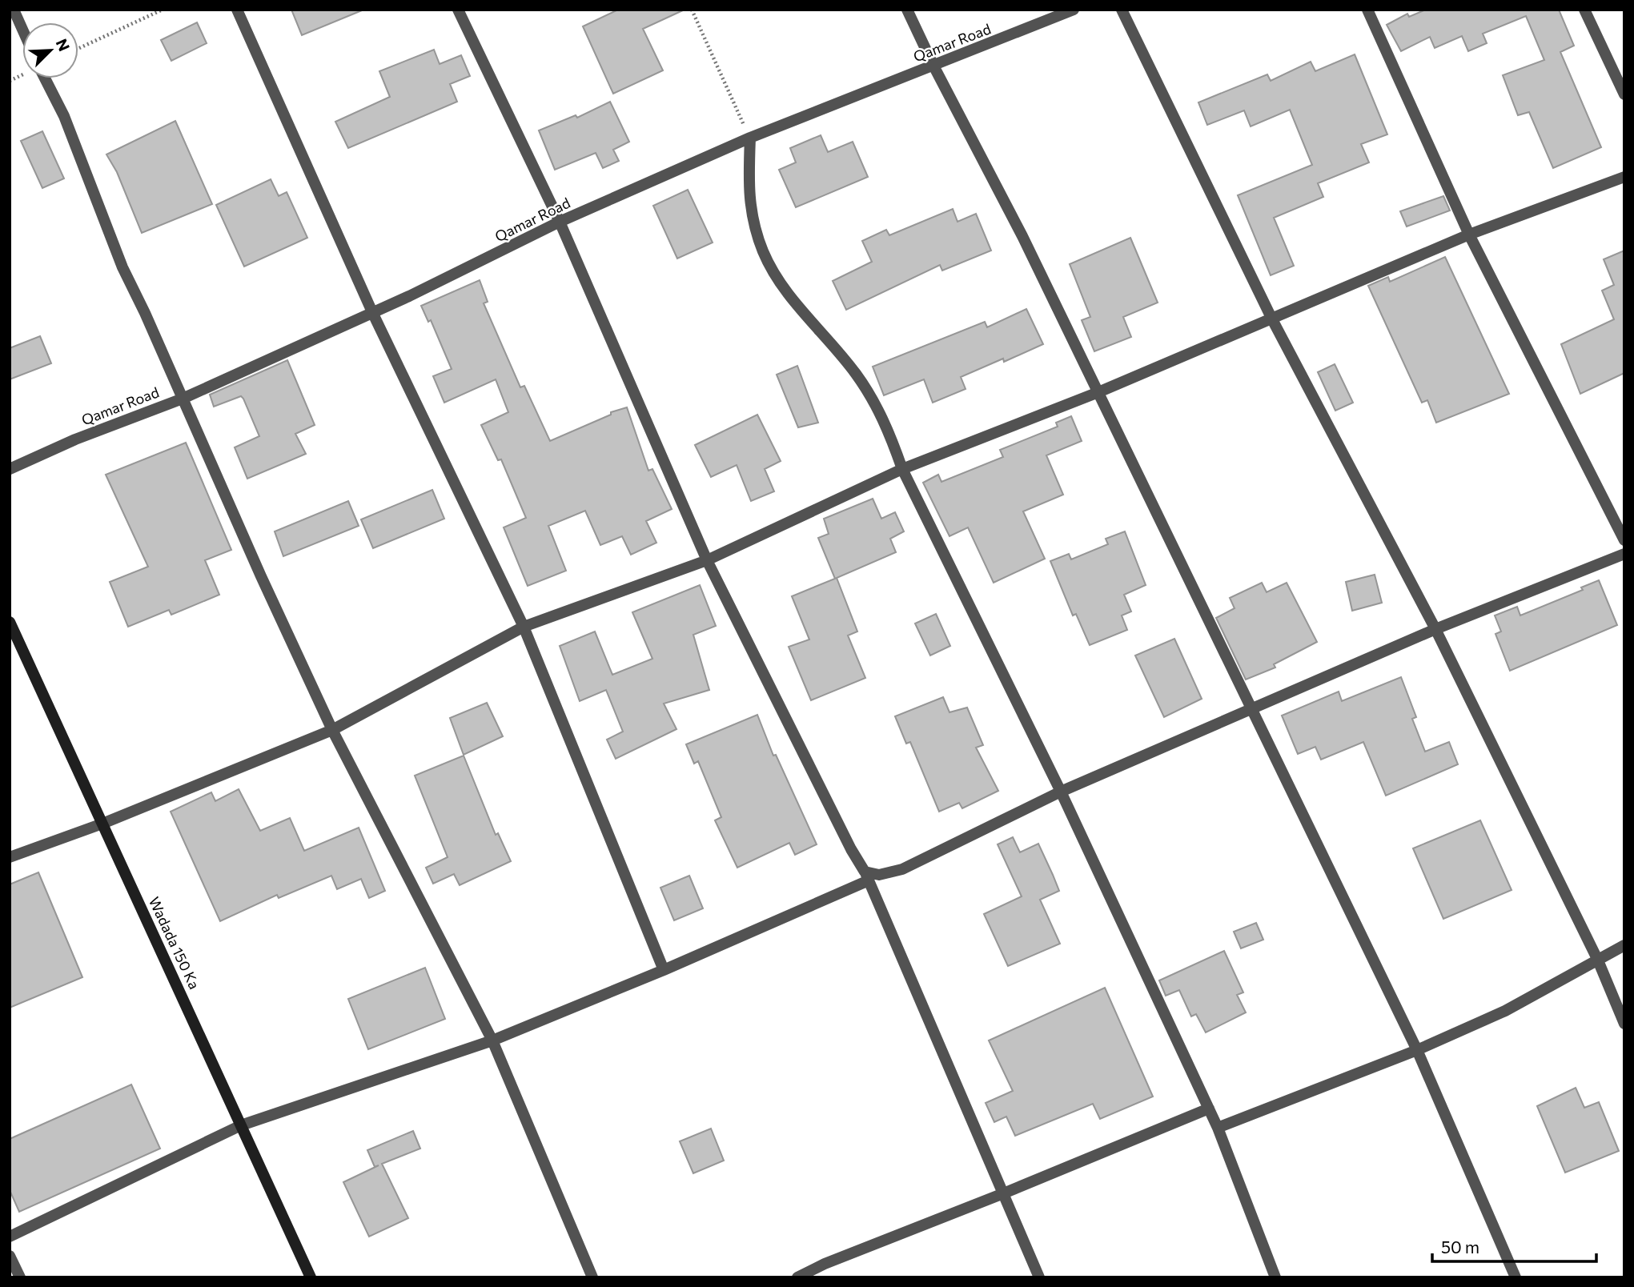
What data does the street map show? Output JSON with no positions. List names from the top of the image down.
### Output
{
  "streets": {
    "street": ["Qamar Road", "Wadada 150 Ka"]
  },
  "scale_bar": "50 m",
  "north": "top right"
}
